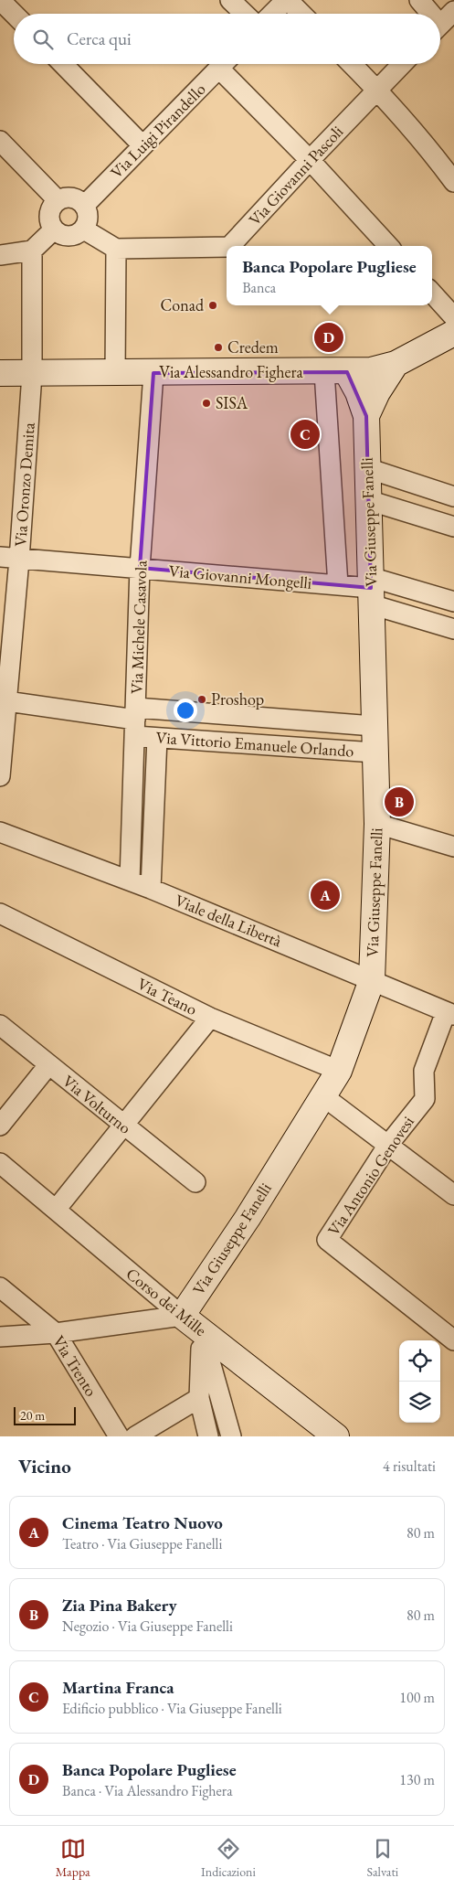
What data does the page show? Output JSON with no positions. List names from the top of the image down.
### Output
{
  "streets": {
    "street": [
      "Via Luigi Pirandello",
      "Via Giovanni Pascoli",
      "Via Alessandro Fighera",
      "Via Oronzo Demita",
      "Via Giuseppe Fanelli",
      "Via Giovanni Mongelli",
      "Via Michele Casavola",
      "Via Vittorio Emanuele Orlando",
      "Viale della Libertà",
      "Via Teano",
      "Via Volturno",
      "Via Antonio Genovesi",
      "Corso dei Mille",
      "Via Trento"
    ]
  },
  "crossings": [
    ["Via Alessandro Fighera", "Via Oronzo Demita"],
    ["Via Alessandro Fighera", "Via Giuseppe Fanelli"],
    ["Via Alessandro Fighera", "Via Michele Casavola"],
    ["Via Oronzo Demita", "Via Giovanni Mongelli"],
    ["Via Oronzo Demita", "Via Vittorio Emanuele Orlando"],
    ["Via Giuseppe Fanelli", "Via Giovanni Mongelli"],
    ["Via Giuseppe Fanelli", "Via Vittorio Emanuele Orlando"],
    ["Via Giuseppe Fanelli", "Viale della Libertà"],
    ["Via Giuseppe Fanelli", "Via Teano"],
    ["Via Giuseppe Fanelli", "Corso dei Mille"],
    ["Via Giovanni Mongelli", "Via Michele Casavola"],
    ["Via Michele Casavola", "Via Vittorio Emanuele Orlando"],
    ["Via Michele Casavola", "Viale della Libertà"],
    ["Viale della Libertà", "Via Antonio Genovesi"]
  ],
  "places": [
    "Conad",
    "Credem",
    "SISA",
    "Proshop"
  ],
  "scale_bar": "20 m",
  "page": {
    "search": "Cerca qui",
    "popup": ["Banca Popolare Pugliese", "Banca"],
    "pins": [
      "D",
      "C",
      "B",
      "A"
    ],
    "scale": "20 m",
    "heading": ["Vicino", "4 risultati"],
    "list": [
      {
        "mark": "A",
        "name": "Cinema Teatro Nuovo",
        "note": "Teatro · Via Giuseppe Fanelli",
        "value": "80 m"
      },
      {
        "mark": "B",
        "name": "Zia Pina Bakery",
        "note": "Negozio · Via Giuseppe Fanelli",
        "value": "80 m"
      },
      {
        "mark": "C",
        "name": "Martina Franca",
        "note": "Edificio pubblico · Via Giuseppe Fanelli",
        "value": "100 m"
      },
      {
        "mark": "D",
        "name": "Banca Popolare Pugliese",
        "note": "Banca · Via Alessandro Fighera",
        "value": "130 m"
      }
    ],
    "nav": ["Mappa", "Indicazioni", "Salvati"]
  }
}
